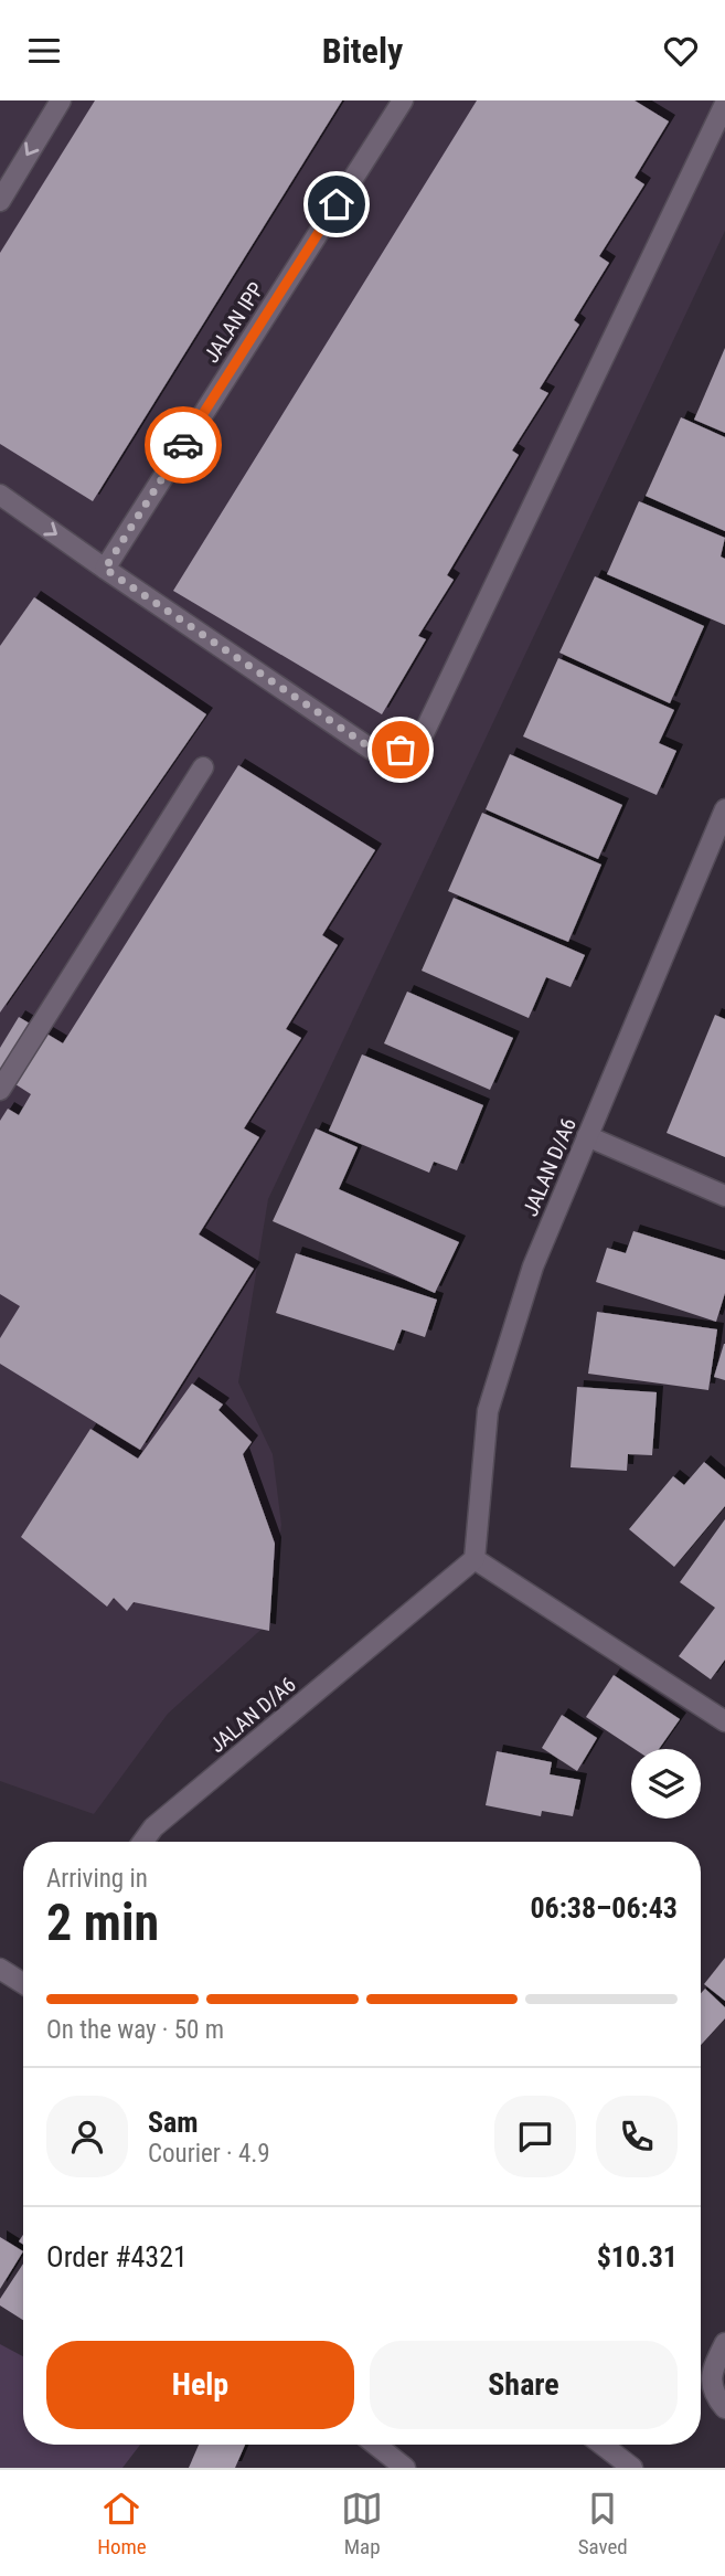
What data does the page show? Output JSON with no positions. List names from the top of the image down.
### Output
{
  "streets": {
    "street": ["JALAN IPP", "JALAN D/A6"]
  },
  "page": {
    "header": "Bitely",
    "heading": ["2 min", "Arriving in", "06:38–06:43"],
    "panel": [
      "Sam",
      "Courier · 4.9",
      "Order #4321",
      "$10.31"
    ],
    "bar": "On the way · 50 m",
    "buttons": ["Help", "Share"],
    "tabs": ["Home", "Map", "Saved"]
  }
}
